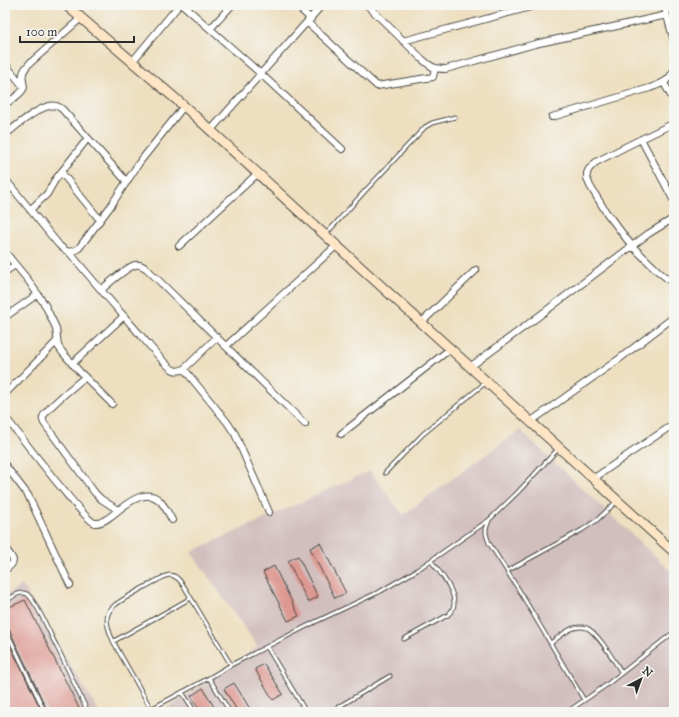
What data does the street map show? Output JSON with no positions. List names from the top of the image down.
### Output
{
  "scale_bar": "100 m",
  "north": "top right"
}
